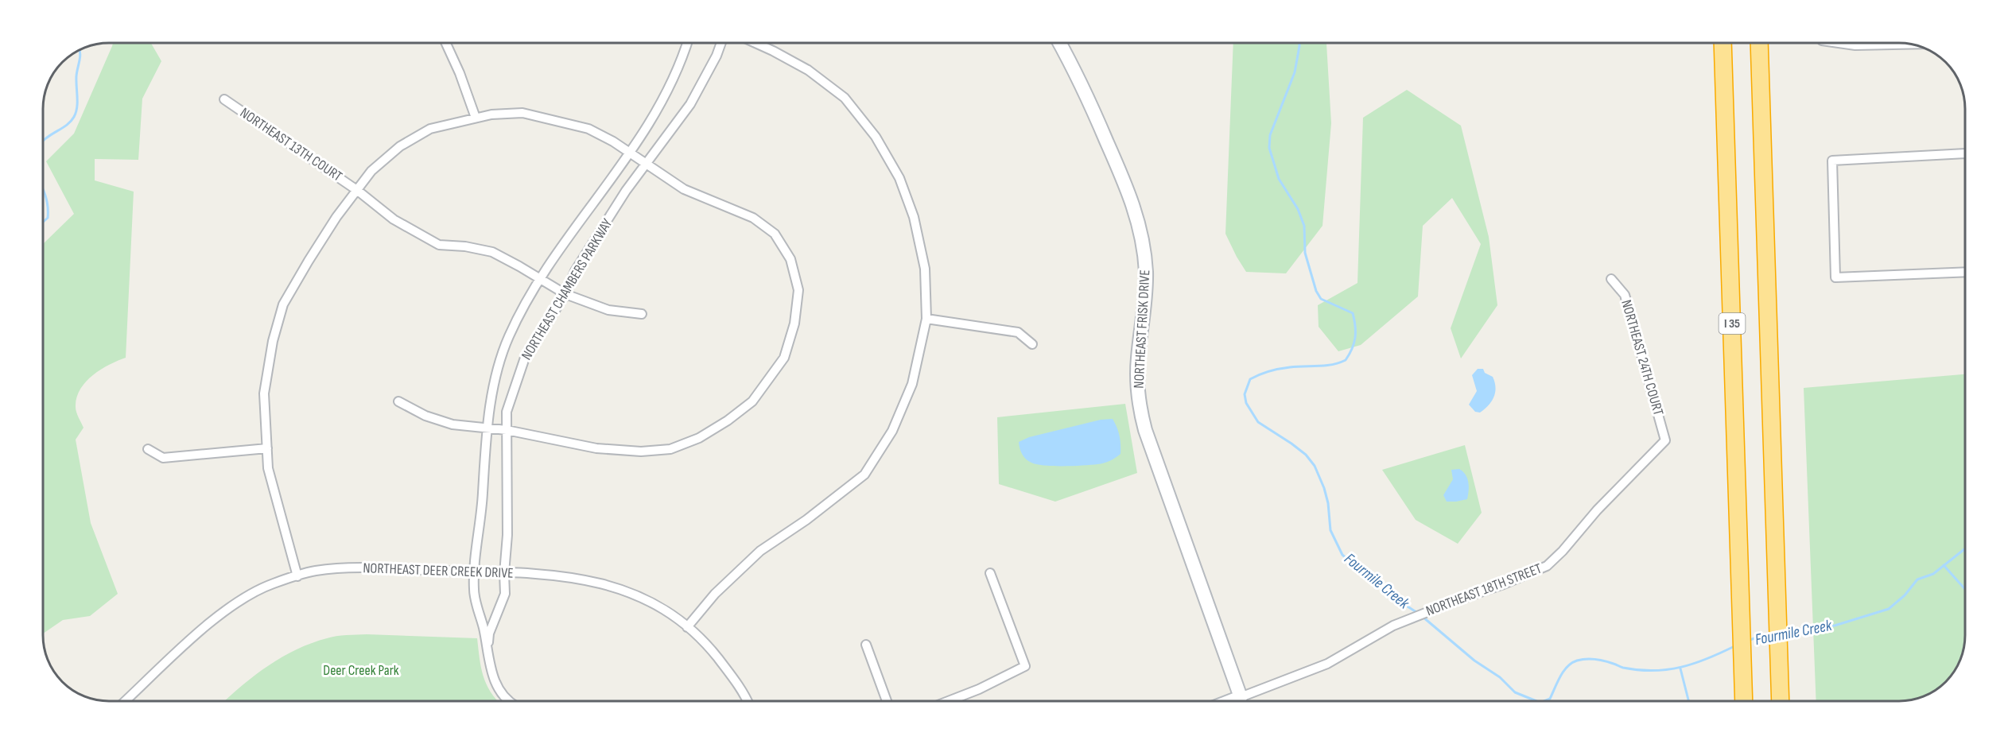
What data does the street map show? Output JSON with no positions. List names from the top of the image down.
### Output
{
  "streets": {
    "highway": ["I 35"],
    "street": [
      "NORTHEAST 13TH COURT",
      "NORTHEAST CHAMBERS PARKWAY",
      "NORTHEAST FRISK DRIVE",
      "NORTHEAST 24TH COURT",
      "NORTHEAST DEER CREEK DRIVE",
      "NORTHEAST 18TH STREET"
    ]
  },
  "crossings": [
    ["NORTHEAST 13TH COURT", "NORTHEAST CHAMBERS PARKWAY"],
    ["NORTHEAST CHAMBERS PARKWAY", "NORTHEAST DEER CREEK DRIVE"],
    ["NORTHEAST 24TH COURT", "NORTHEAST 18TH STREET"]
  ],
  "water": ["Fourmile Creek"],
  "parks": ["Deer Creek Park"]
}
